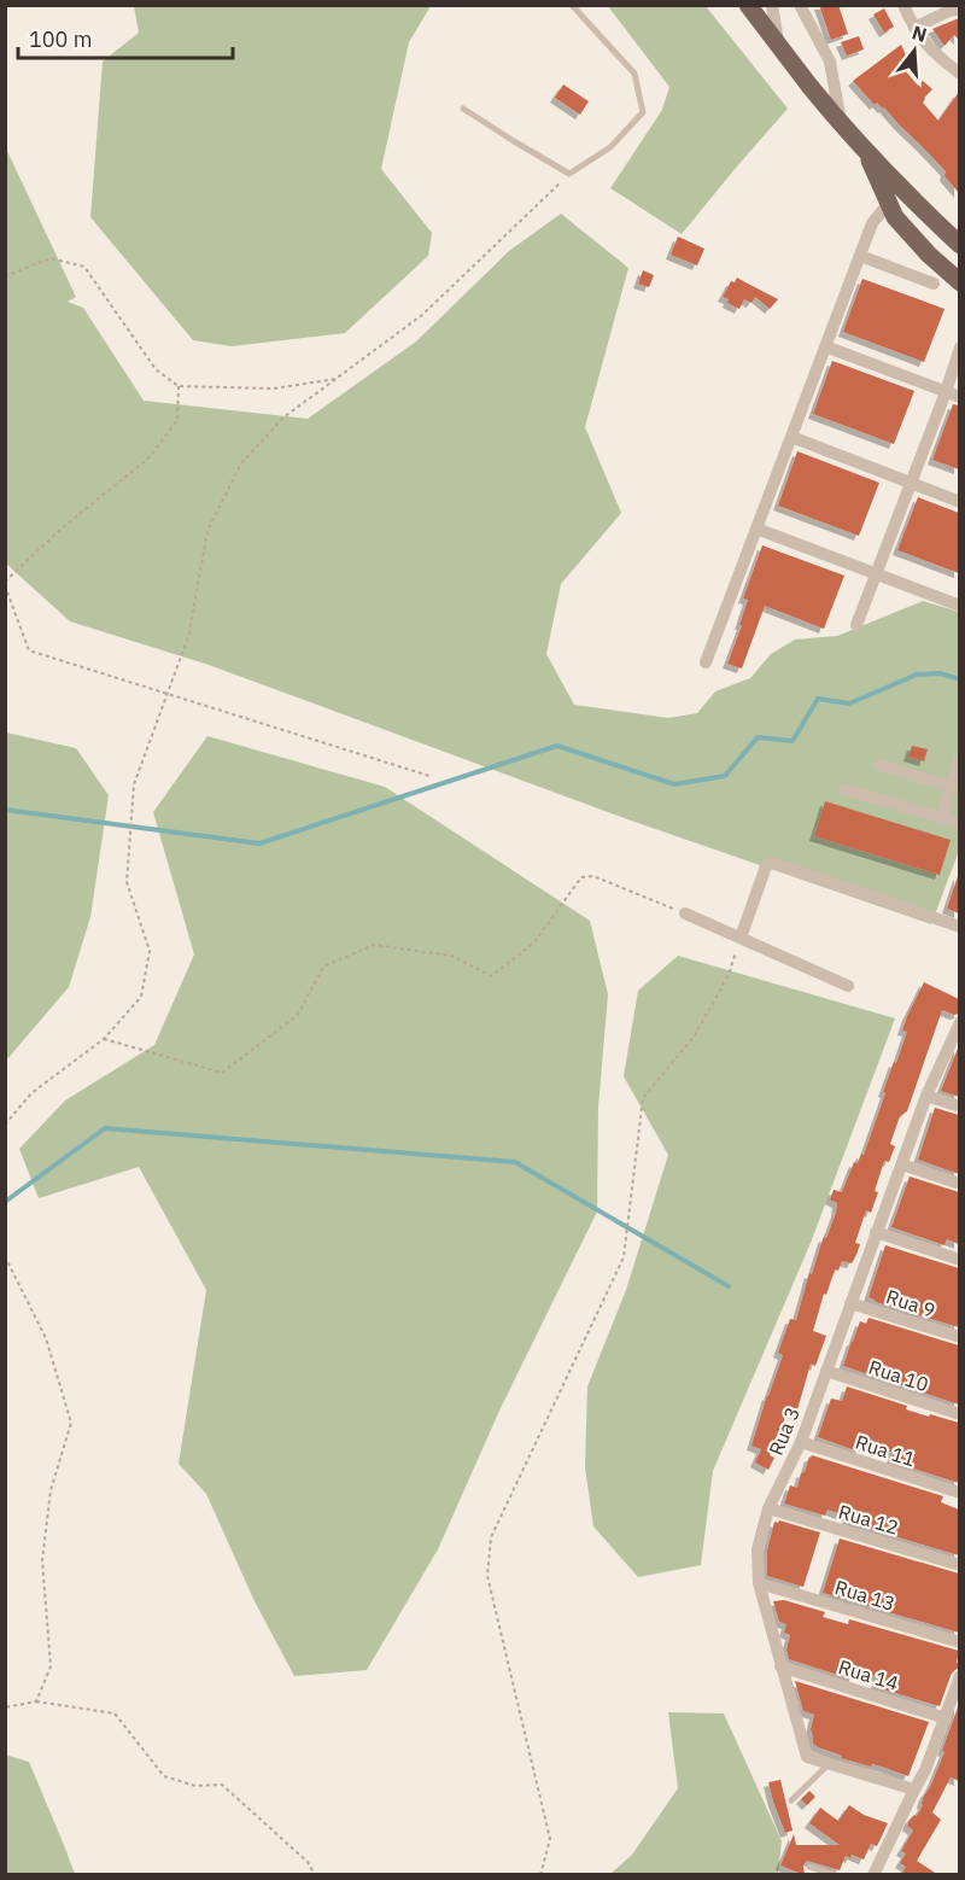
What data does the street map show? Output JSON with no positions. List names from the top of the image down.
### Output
{
  "streets": {
    "street": [
      "Rua 9",
      "Rua 10",
      "Rua 3",
      "Rua 11",
      "Rua 12",
      "Rua 13",
      "Rua 14"
    ]
  },
  "crossings": [
    ["Rua 9", "Rua 3"],
    ["Rua 10", "Rua 3"],
    ["Rua 3", "Rua 11"],
    ["Rua 3", "Rua 12"],
    ["Rua 3", "Rua 13"],
    ["Rua 3", "Rua 14"]
  ],
  "scale_bar": "100 m",
  "north": "top"
}
